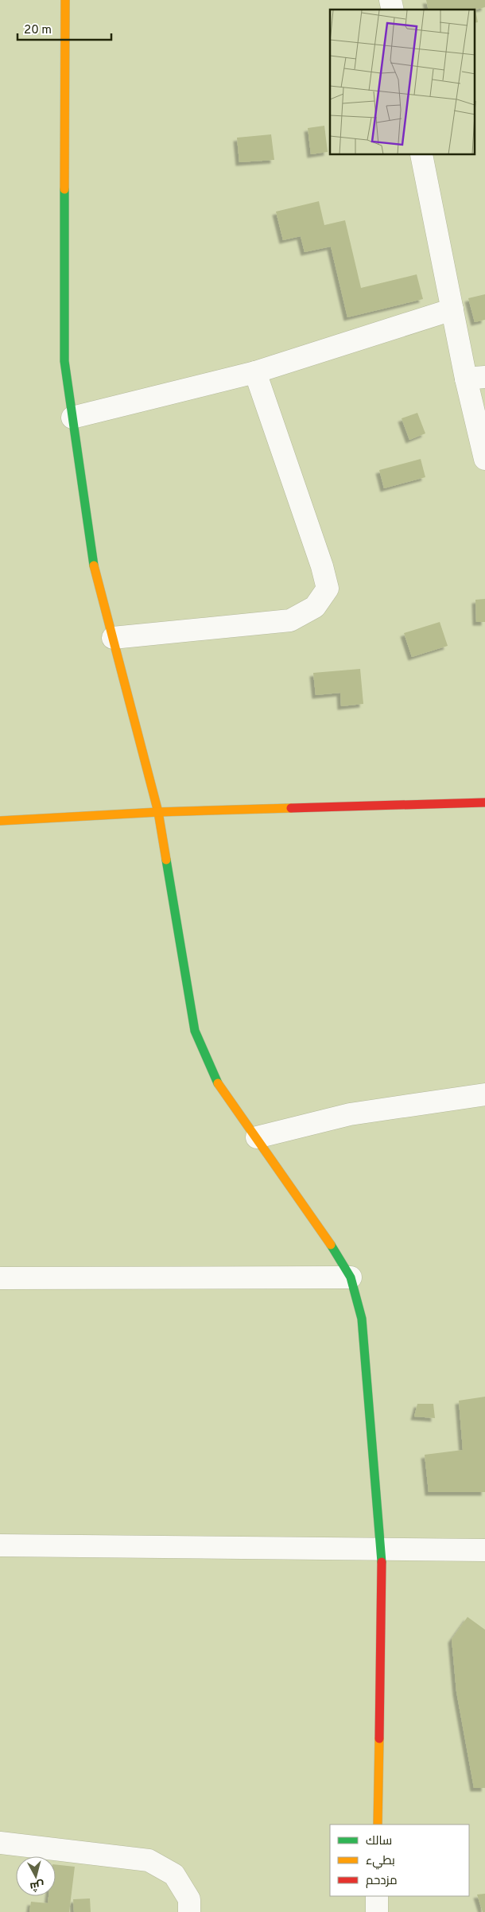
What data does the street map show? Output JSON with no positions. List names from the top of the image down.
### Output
{
  "legend": ["سالك", "بطيء", "مزدحم"],
  "scale_bar": "20 m",
  "north": "bottom"
}
